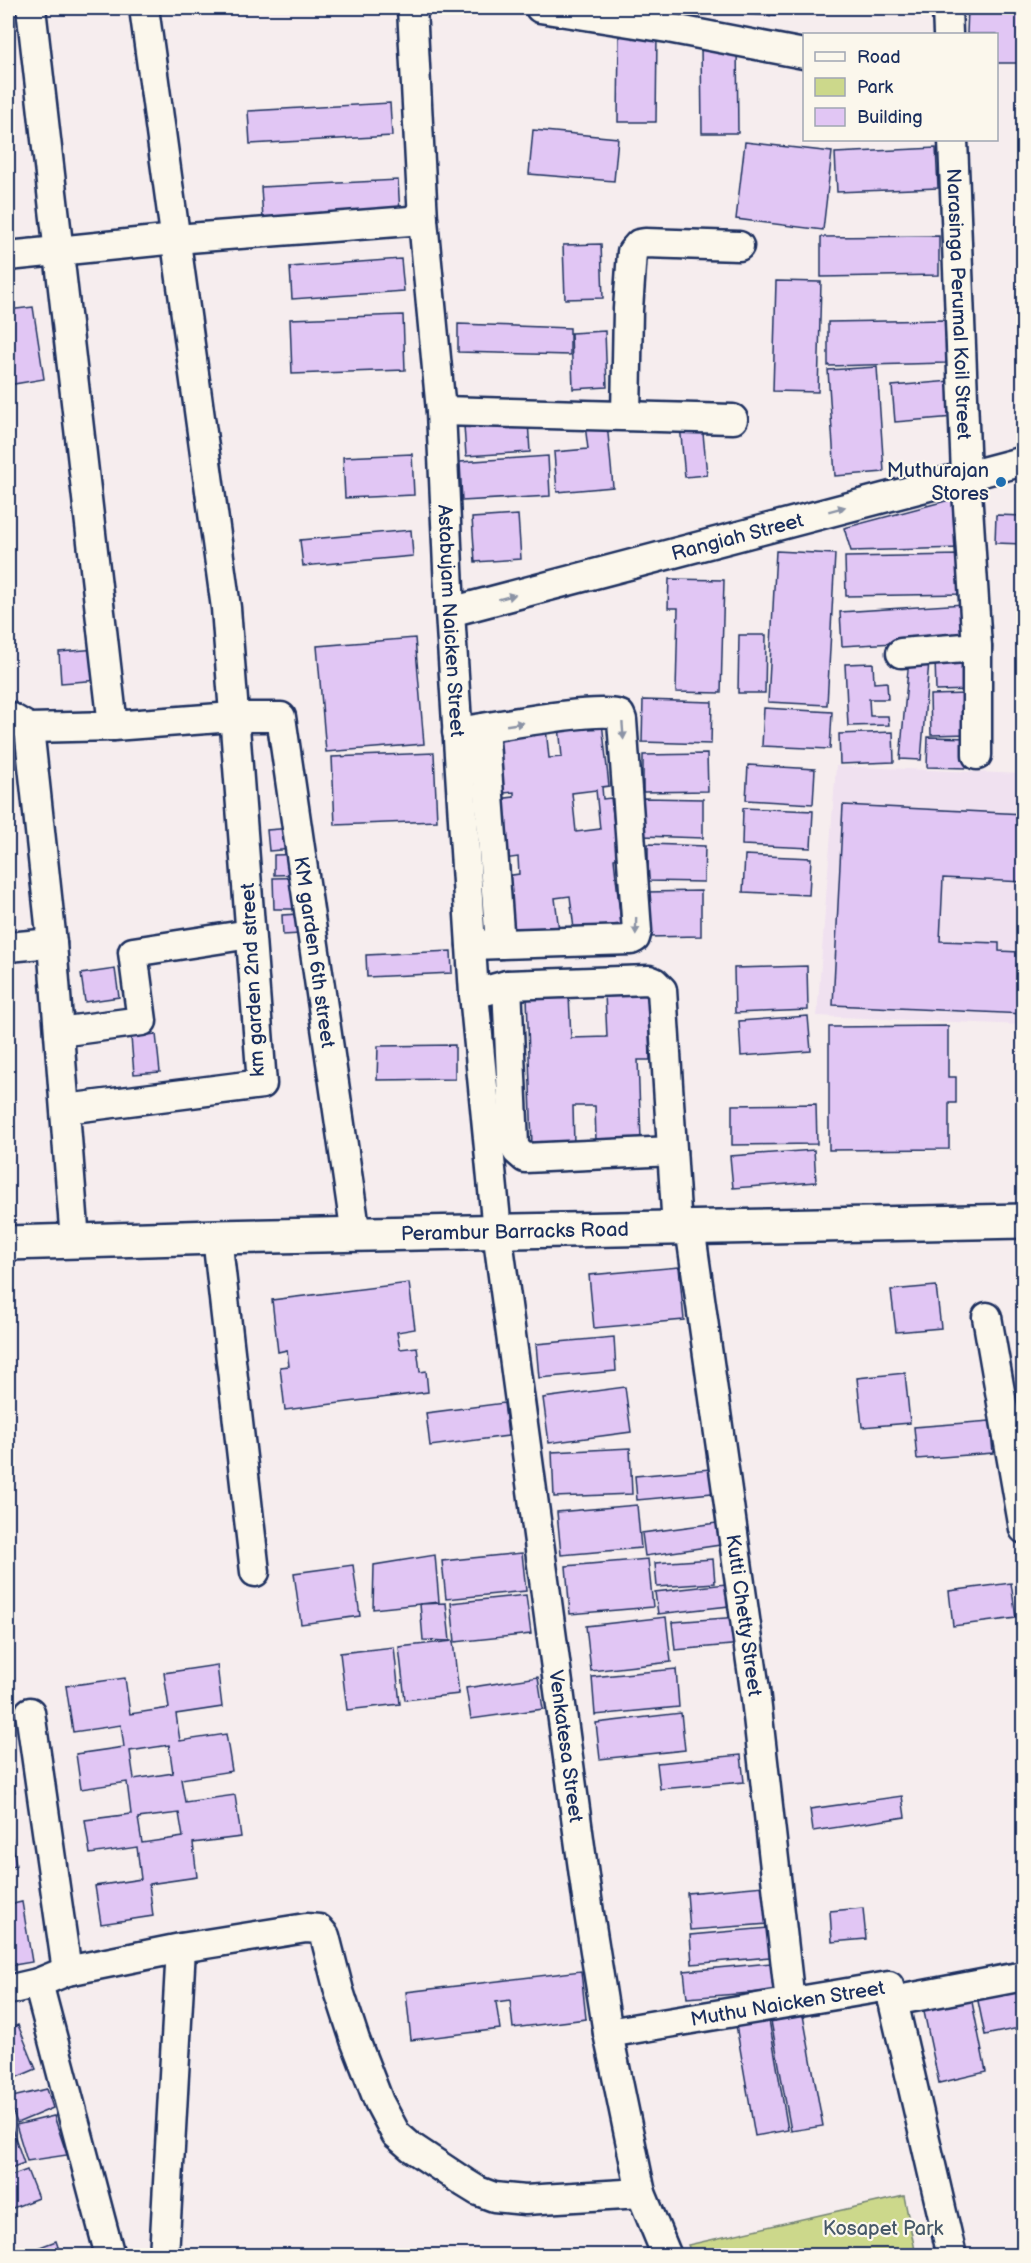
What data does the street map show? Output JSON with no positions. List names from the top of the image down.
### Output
{
  "streets": {
    "main road": ["Perambur Barracks Road"],
    "street": [
      "Narasinga Perumal Koil Street",
      "Rangiah Street",
      "Astabujam Naicken Street",
      "KM garden 6th street",
      "km garden 2nd street",
      "Kutti Chetty Street",
      "Venkatesa Street",
      "Muthu Naicken Street"
    ]
  },
  "crossings": [
    ["Narasinga Perumal Koil Street", "Rangiah Street"],
    ["Rangiah Street", "Astabujam Naicken Street"],
    ["Astabujam Naicken Street", "Perambur Barracks Road"],
    ["Astabujam Naicken Street", "Kutti Chetty Street"],
    ["Astabujam Naicken Street", "Venkatesa Street"],
    ["KM garden 6th street", "km garden 2nd street"],
    ["KM garden 6th street", "Perambur Barracks Road"],
    ["Perambur Barracks Road", "Kutti Chetty Street"],
    ["Perambur Barracks Road", "Venkatesa Street"],
    ["Kutti Chetty Street", "Muthu Naicken Street"],
    ["Venkatesa Street", "Muthu Naicken Street"]
  ],
  "parks": ["Kosapet Park"],
  "places": ["Muthurajan Stores"],
  "legend": ["Road", "Park", "Building"]
}
